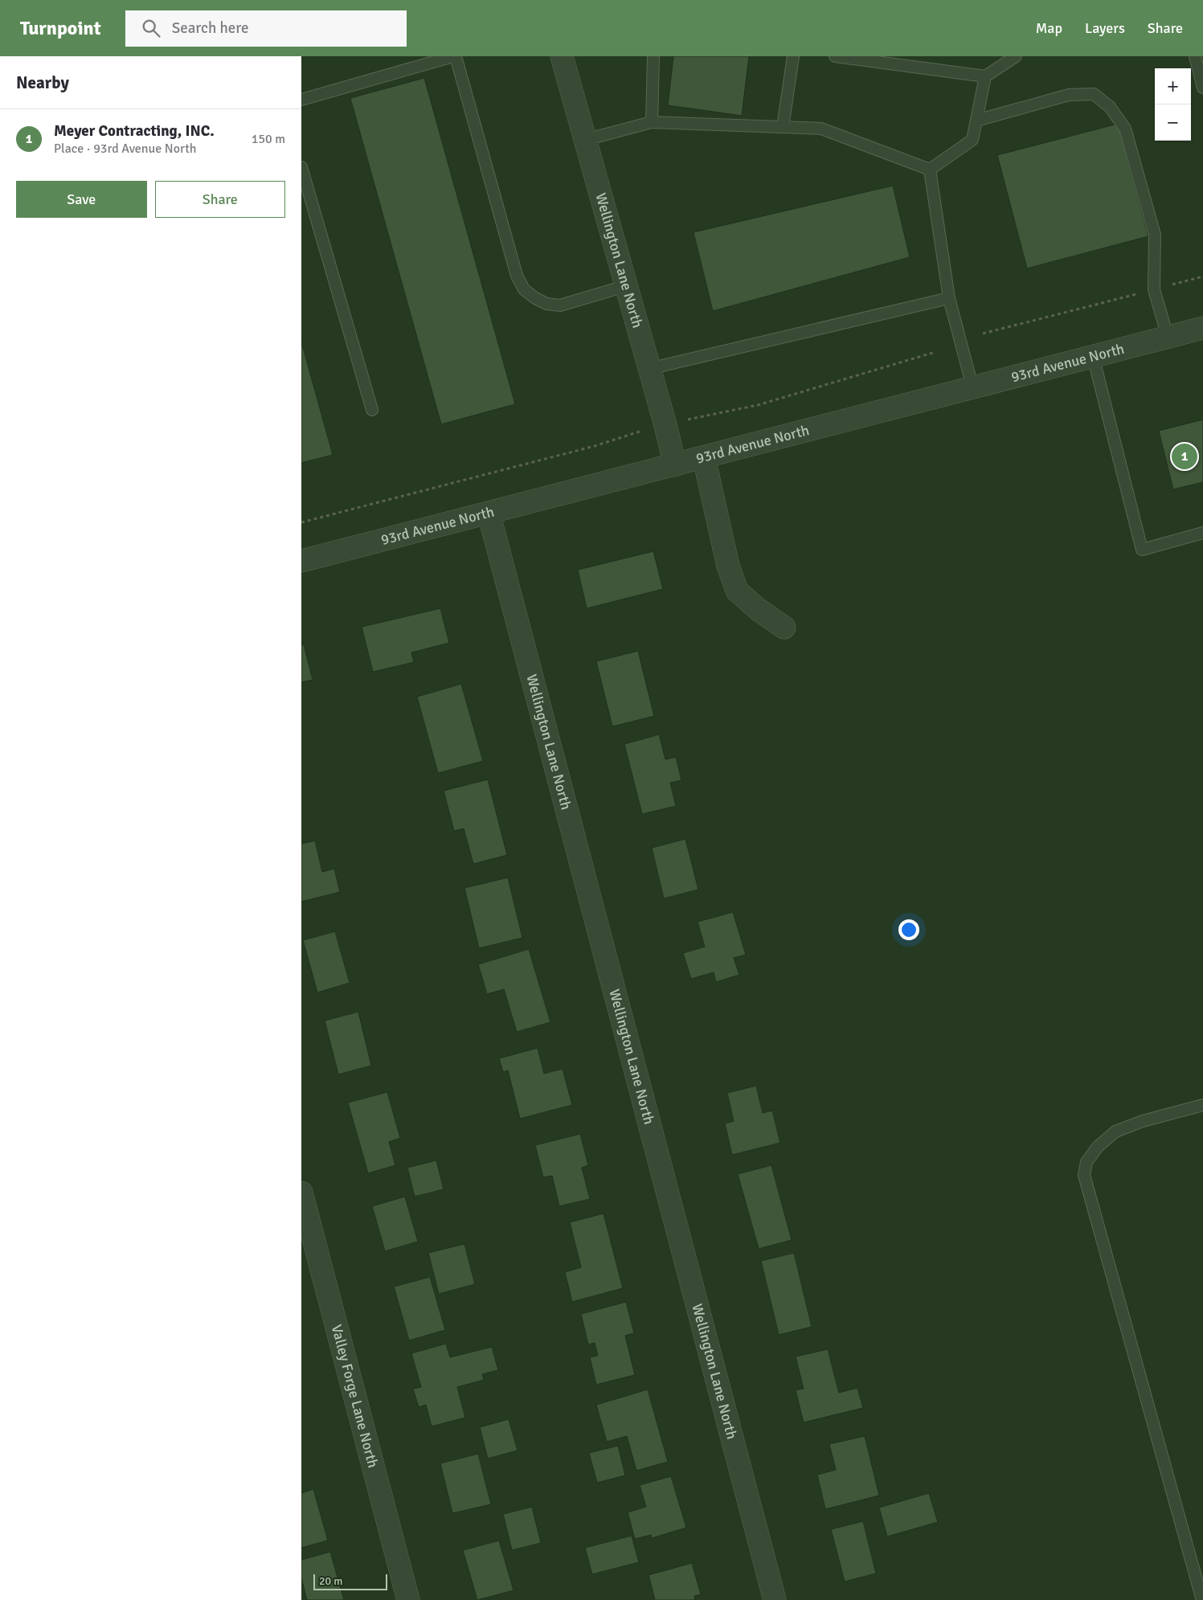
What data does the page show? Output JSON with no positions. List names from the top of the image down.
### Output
{
  "streets": {
    "street": ["Wellington Lane North", "93rd Avenue North", "Valley Forge Lane North"]
  },
  "crossings": [
    ["Wellington Lane North", "93rd Avenue North"]
  ],
  "scale_bar": "20 m",
  "page": {
    "header": "Turnpoint",
    "search": "Search here",
    "nav": ["Map", "Layers", "Share"],
    "heading": "Nearby",
    "map_buttons": ["+", "−"],
    "list": [
      {
        "mark": "1",
        "name": "Meyer Contracting, INC.",
        "note": "Place · 93rd Avenue North",
        "value": "150 m"
      }
    ],
    "buttons": ["Save", "Share"],
    "pins": "1",
    "scale": "20 m"
  }
}
